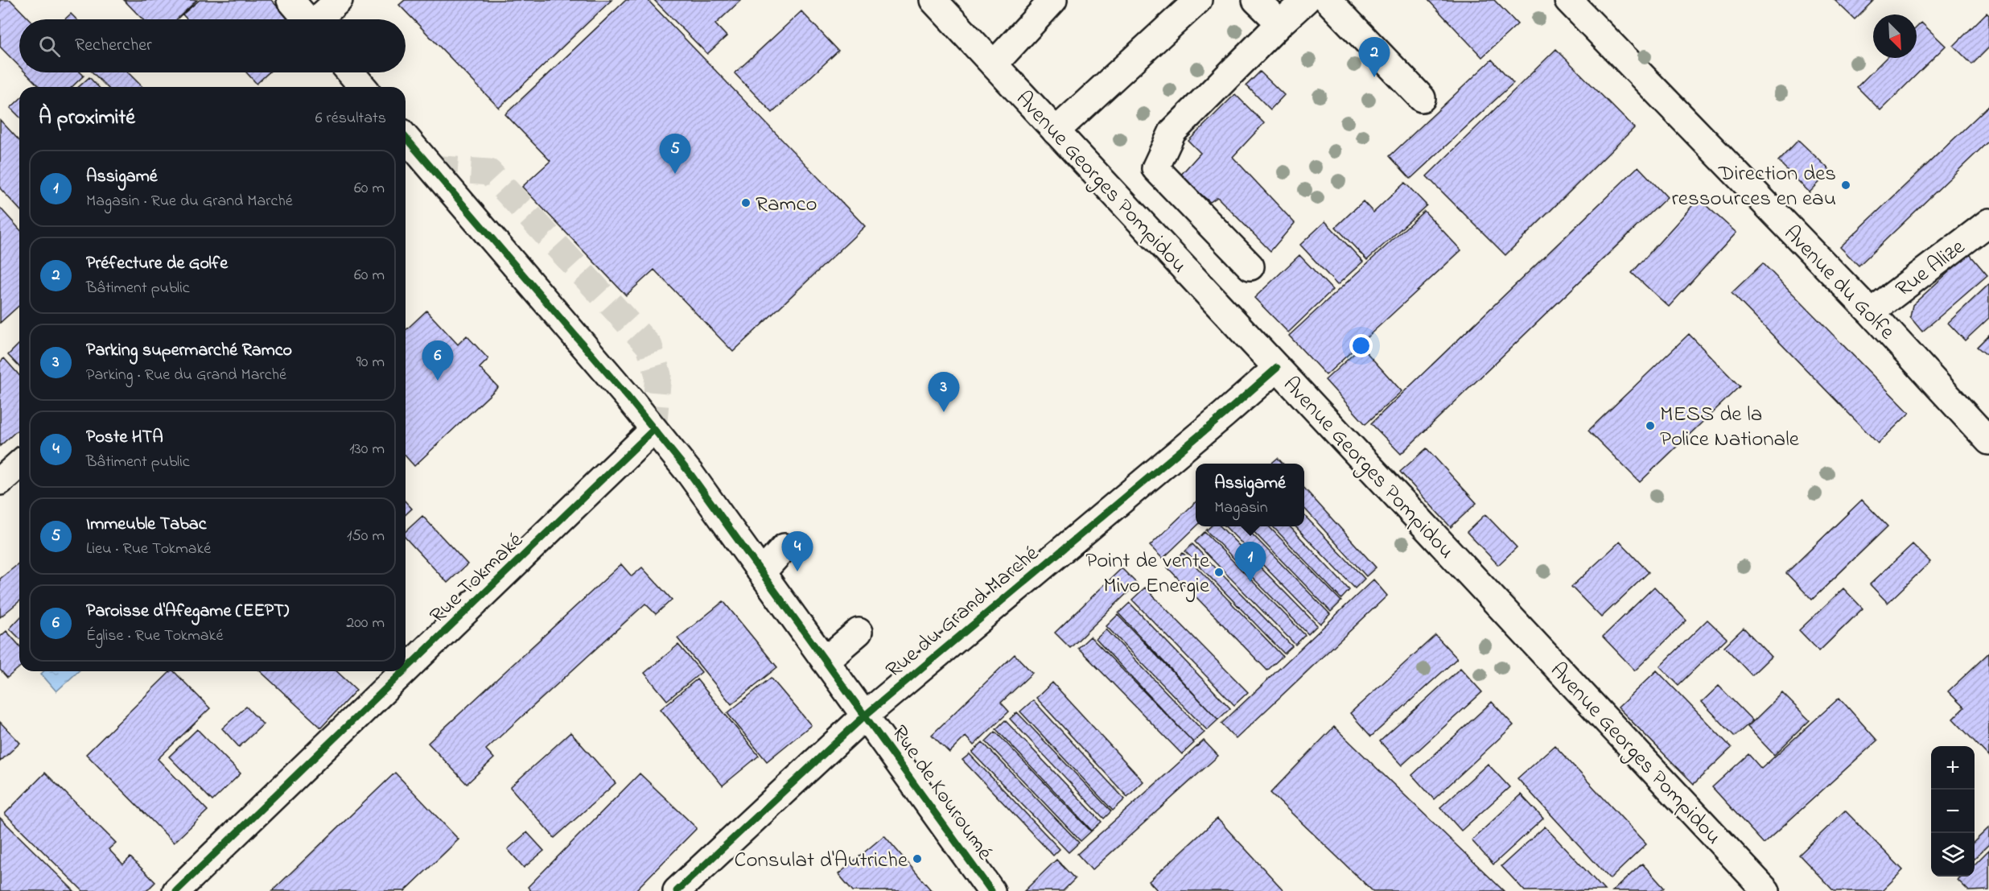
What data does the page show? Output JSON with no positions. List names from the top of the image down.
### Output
{
  "streets": {
    "street": [
      "Avenue Georges Pompidou",
      "Rue Alize",
      "Avenue du Golfe",
      "Rue Tokmaké",
      "Rue du Grand Marché",
      "Rue de Kouroumé"
    ]
  },
  "crossings": [
    ["Avenue Georges Pompidou", "Rue du Grand Marché"],
    ["Rue Alize", "Avenue du Golfe"],
    ["Rue Tokmaké", "Rue de Kouroumé"],
    ["Rue du Grand Marché", "Rue de Kouroumé"]
  ],
  "places": [
    "Direction des ressources en eau",
    "Ramco",
    "MESS de la Police Nationale",
    "Point de vente Mivo Energie",
    "Consulat d'Autriche"
  ],
  "north": "bottom right",
  "page": {
    "search": "Rechercher",
    "pins": [
      "2",
      "5",
      "6",
      "3",
      "4",
      "1"
    ],
    "heading": ["À proximité", "6 résultats"],
    "list": [
      {
        "mark": "1",
        "name": "Assigamé",
        "note": "Magasin · Rue du Grand Marché",
        "value": "60 m"
      },
      {
        "mark": "2",
        "name": "Préfecture de Golfe",
        "note": "Bâtiment public",
        "value": "60 m"
      },
      {
        "mark": "3",
        "name": "Parking supermarché Ramco",
        "note": "Parking · Rue du Grand Marché",
        "value": "90 m"
      },
      {
        "mark": "4",
        "name": "Poste HTA",
        "note": "Bâtiment public",
        "value": "130 m"
      },
      {
        "mark": "5",
        "name": "Immeuble Tabac",
        "note": "Lieu · Rue Tokmaké",
        "value": "150 m"
      },
      {
        "mark": "6",
        "name": "Paroisse d'Afegame (EEPT)",
        "note": "Église · Rue Tokmaké",
        "value": "200 m"
      }
    ],
    "popup": ["Assigamé", "Magasin"],
    "map_buttons": ["+", "−"]
  }
}
